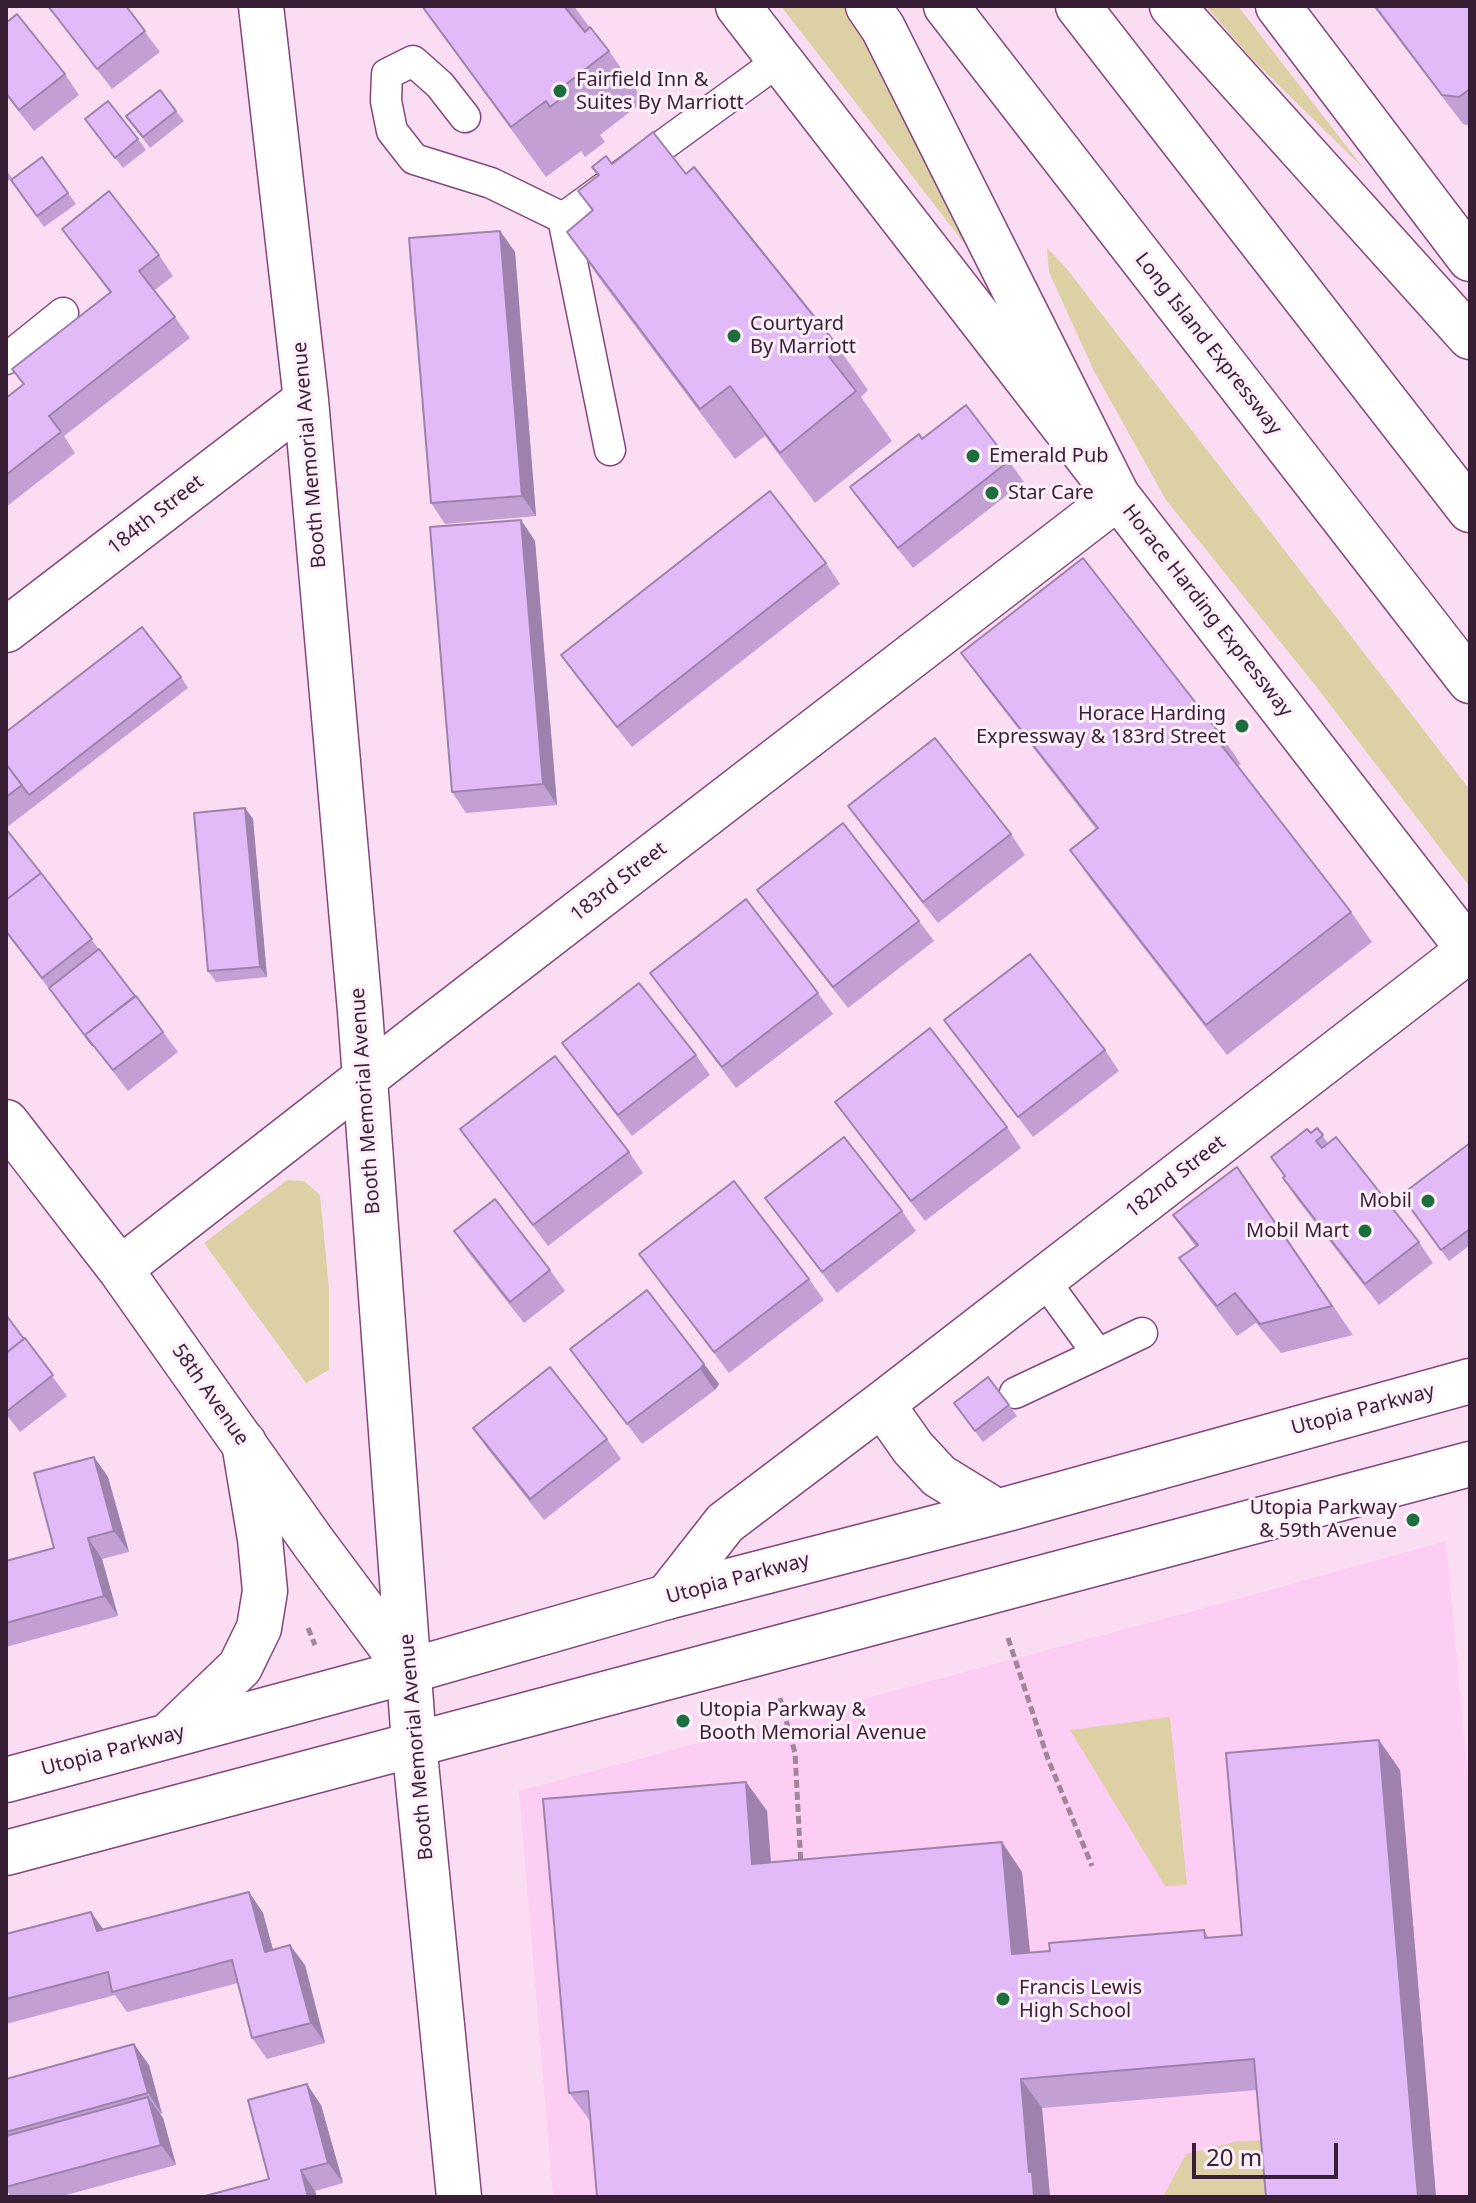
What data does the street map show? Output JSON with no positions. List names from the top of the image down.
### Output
{
  "streets": {
    "main road": [
      "Long Island Expressway",
      "Booth Memorial Avenue",
      "184th Street",
      "Horace Harding Expressway",
      "183rd Street",
      "182nd Street",
      "58th Avenue",
      "Utopia Parkway"
    ]
  },
  "crossings": [
    ["Booth Memorial Avenue", "184th Street"],
    ["Booth Memorial Avenue", "183rd Street"],
    ["Booth Memorial Avenue", "58th Avenue"],
    ["Booth Memorial Avenue", "Utopia Parkway"],
    ["Horace Harding Expressway", "183rd Street"],
    ["Horace Harding Expressway", "182nd Street"],
    ["183rd Street", "58th Avenue"],
    ["182nd Street", "Utopia Parkway"],
    ["58th Avenue", "Utopia Parkway"]
  ],
  "places": [
    "Fairfield Inn & Suites By Marriott",
    "Courtyard By Marriott",
    "Emerald Pub",
    "Star Care",
    "Horace Harding Expressway & 183rd Street",
    "Mobil",
    "Mobil Mart",
    "Utopia Parkway & 59th Avenue",
    "Utopia Parkway & Booth Memorial Avenue",
    "Francis Lewis High School"
  ],
  "scale_bar": "20 m"
}
